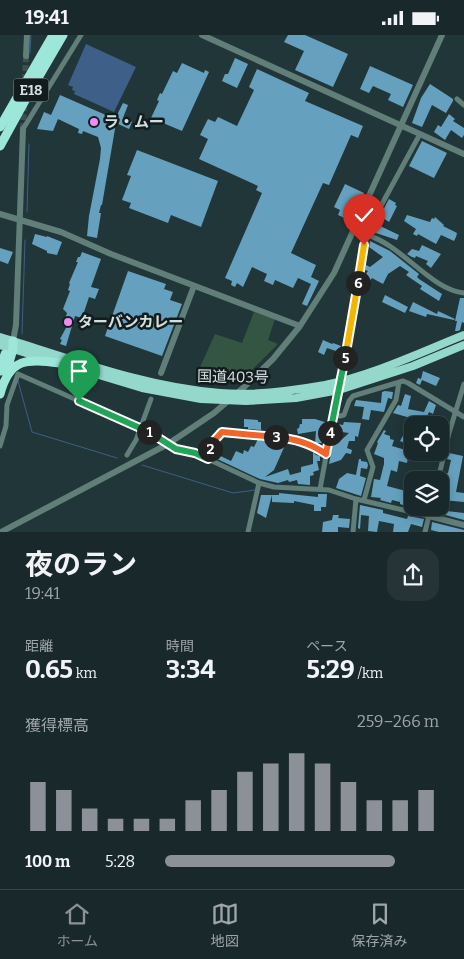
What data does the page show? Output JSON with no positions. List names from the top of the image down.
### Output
{
  "streets": {
    "highway": ["E18", "国道403号"]
  },
  "places": ["ラ・ムー", "ターバンカレー"],
  "page": {
    "status": "19:41",
    "pins": [
      "6",
      "5",
      "1",
      "4",
      "3",
      "2"
    ],
    "heading": ["夜のラン", "19:41"],
    "stats": [
      ["距離", "0.65 km"],
      ["時間", "3:34"],
      ["ペース", "5:29 /km"]
    ],
    "chart": ["獲得標高", "259–266 m"],
    "list": [
      {
        "name": "100 m",
        "note": "5:28"
      }
    ],
    "tabs": ["ホーム", "地図", "保存済み"]
  }
}
